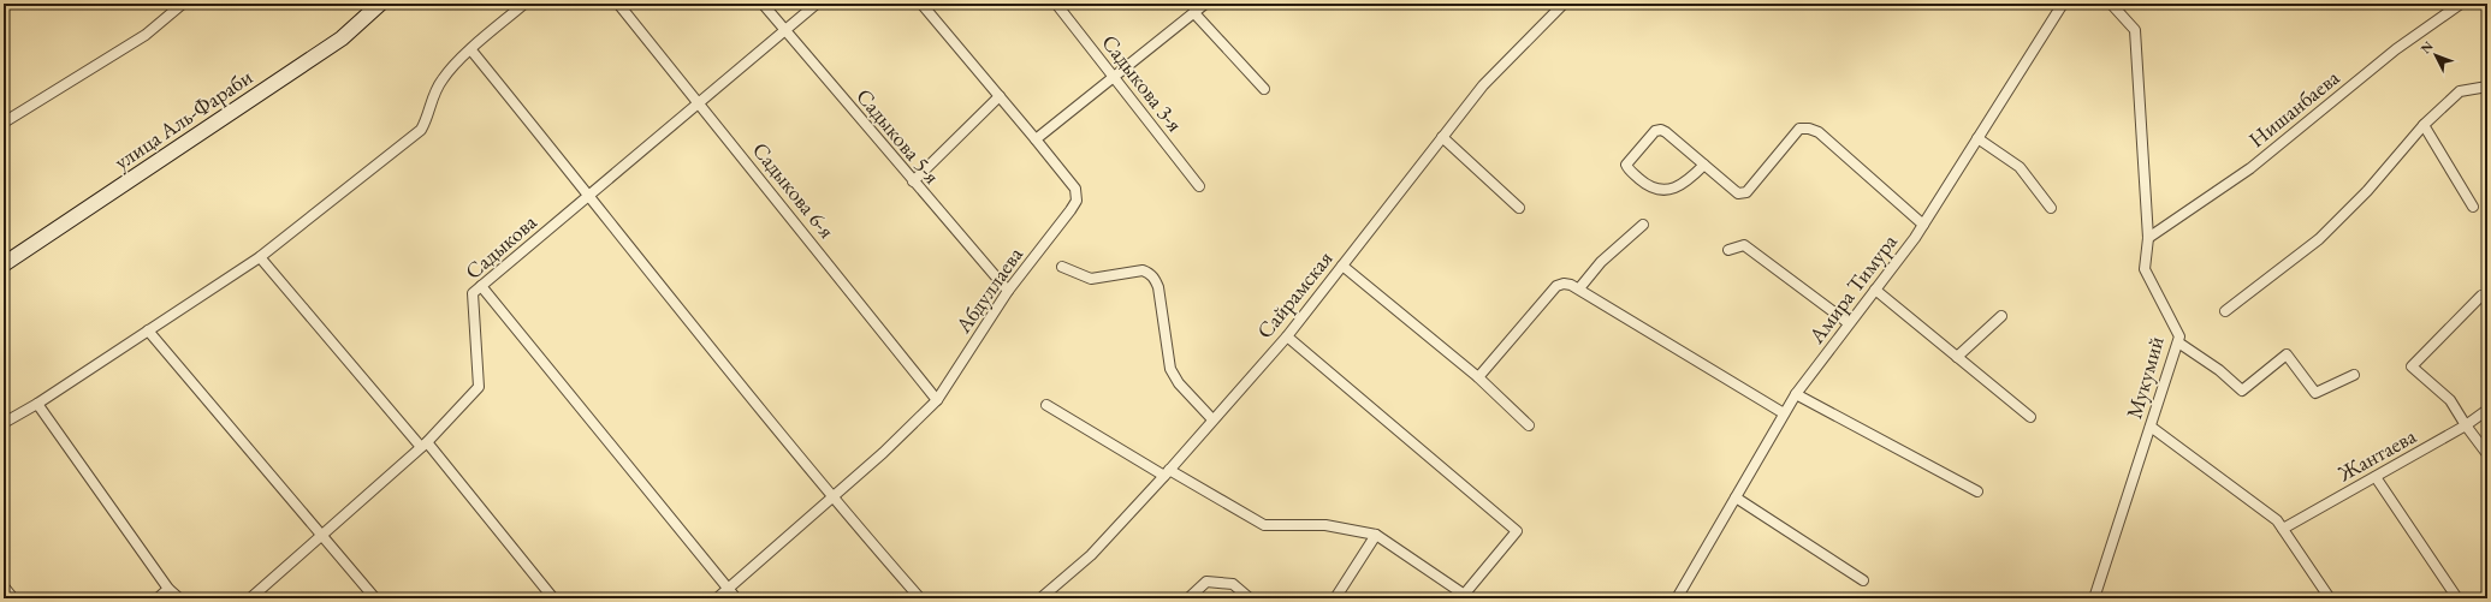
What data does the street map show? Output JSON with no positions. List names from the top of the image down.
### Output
{
  "streets": {
    "main road": ["улица Аль-Фараби"],
    "street": [
      "Садыкова 3-я",
      "Нишанбаева",
      "Садыкова 5-я",
      "Садыкова 6-я",
      "Садыкова",
      "Амира Тимура",
      "Абдуллаева",
      "Сайрамская",
      "Мукумий",
      "Жантаева"
    ]
  },
  "crossings": [
    ["Нишанбаева", "Мукумий"],
    ["Садыкова 5-я", "Садыкова"],
    ["Садыкова 5-я", "Абдуллаева"],
    ["Садыкова 6-я", "Садыкова"],
    ["Садыкова 6-я", "Абдуллаева"]
  ],
  "north": "top left"
}
